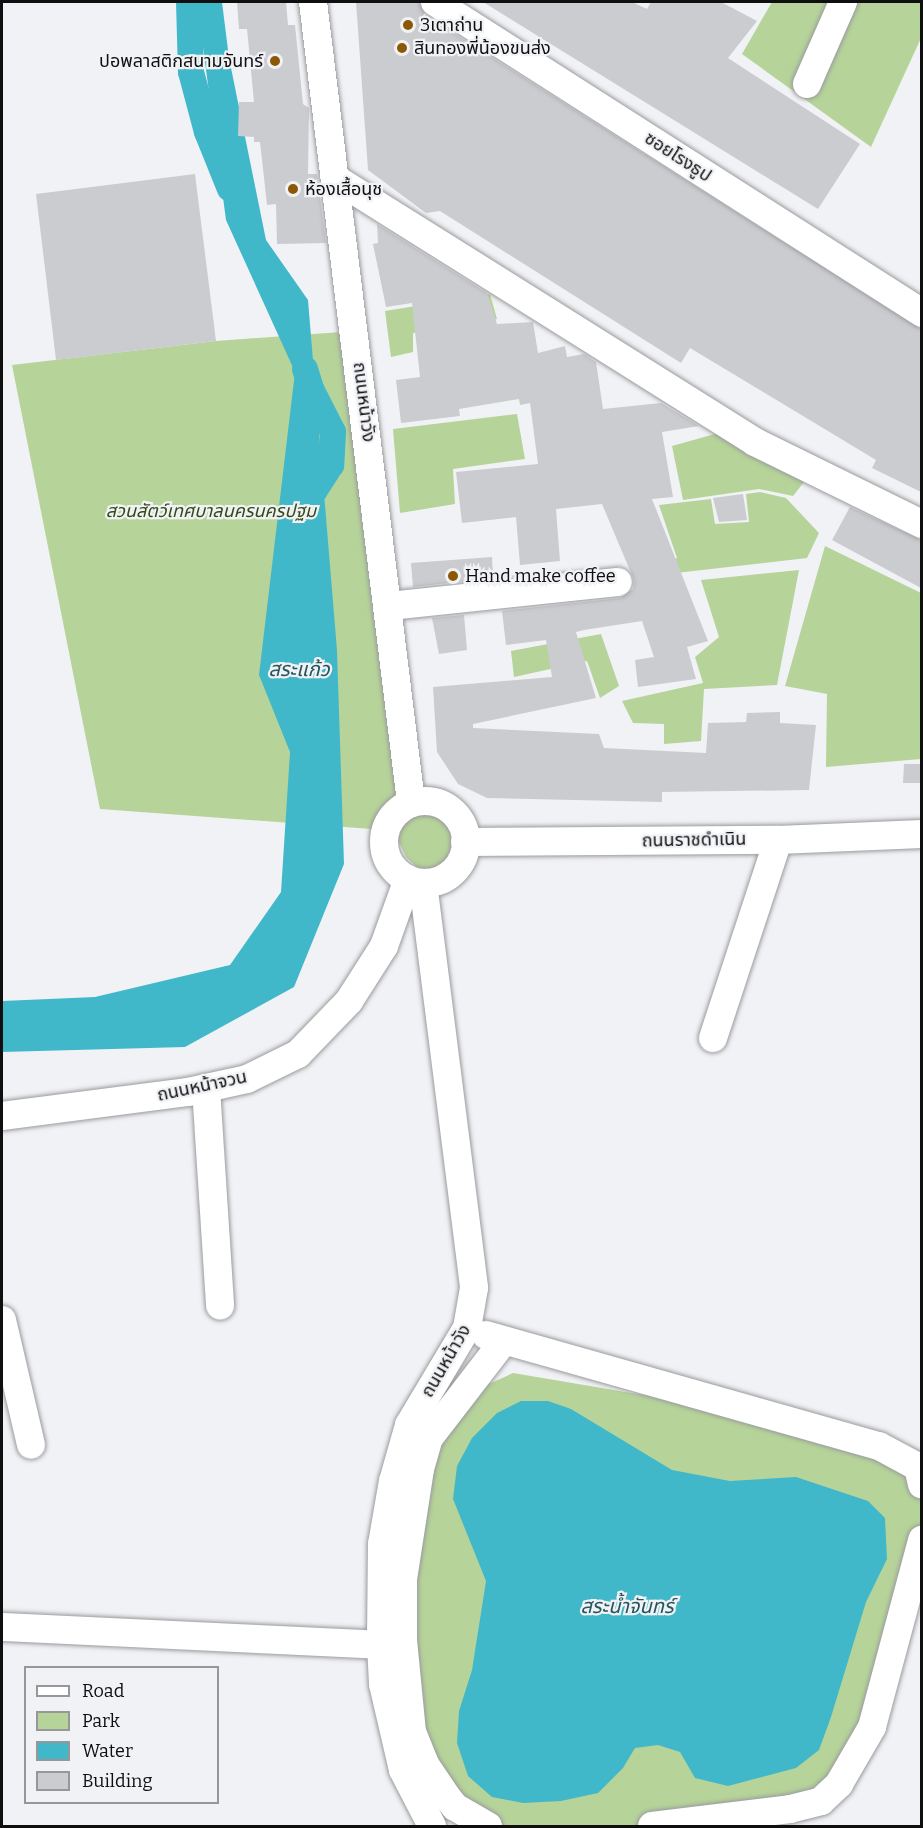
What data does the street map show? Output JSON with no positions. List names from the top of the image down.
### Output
{
  "streets": {
    "street": [
      "ซอยโรงธูป",
      "ถนนหน้าวัง",
      "ถนนราชดำเนิน",
      "ถนนหน้าจวน"
    ]
  },
  "crossings": [
    ["ถนนหน้าวัง", "ถนนราชดำเนิน"],
    ["ถนนหน้าวัง", "ถนนหน้าจวน"],
    ["ถนนราชดำเนิน", "ถนนหน้าจวน"]
  ],
  "water": ["สระแก้ว", "สระน้ำจันทร์"],
  "parks": ["สวนสัตว์เทศบาลนครนครปฐม"],
  "places": [
    "3เตาถ่าน",
    "สินทองพี่น้องขนส่ง",
    "ปอพลาสติกสนามจันทร์",
    "ห้องเสื้อนุช",
    "Hand make coffee"
  ],
  "legend": [
    "Road",
    "Park",
    "Water",
    "Building"
  ]
}
